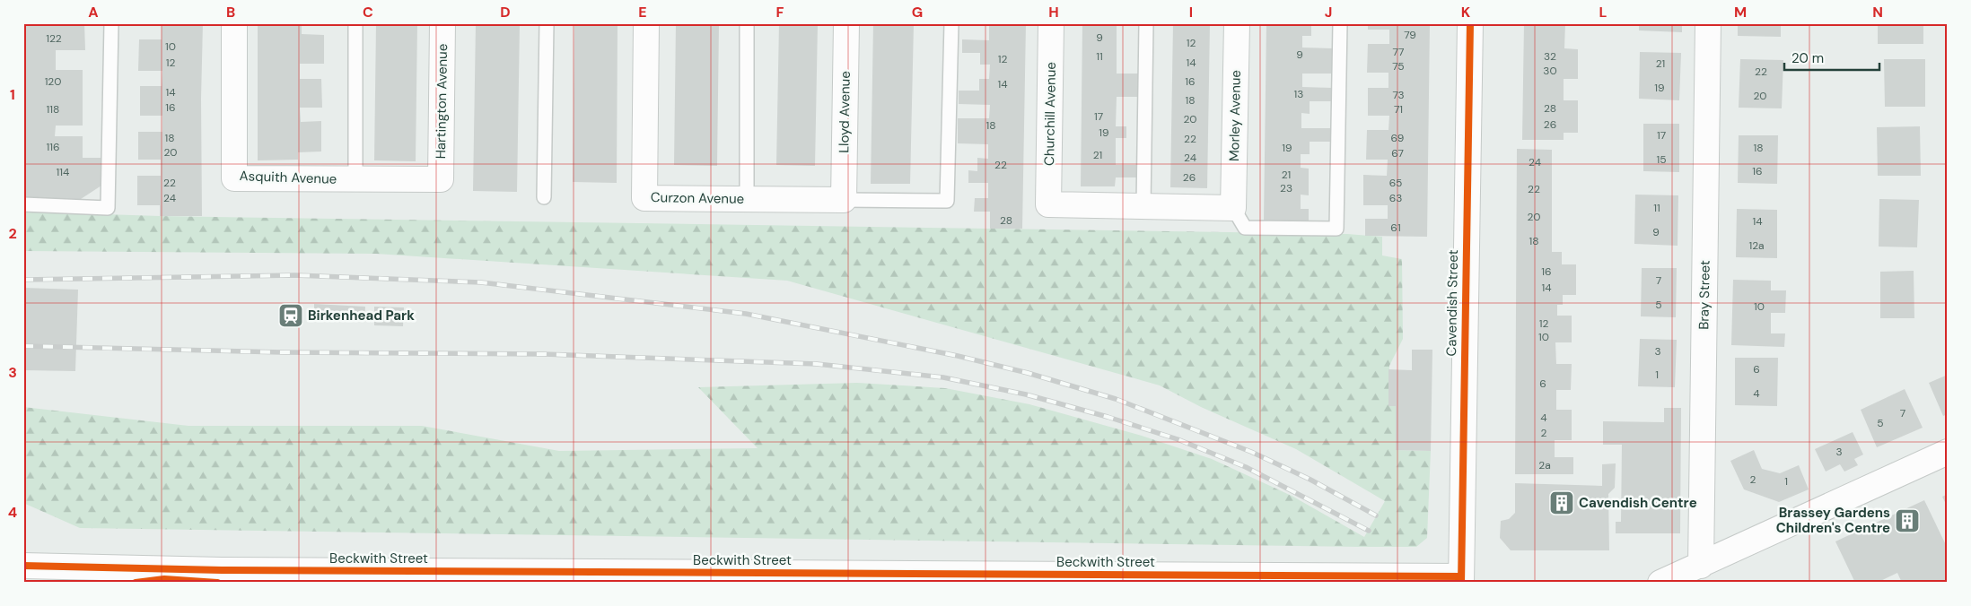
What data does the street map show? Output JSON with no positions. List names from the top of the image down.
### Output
{
  "streets": {
    "street": [
      "Hartington Avenue",
      "Lloyd Avenue",
      "Churchill Avenue",
      "Morley Avenue",
      "Asquith Avenue",
      "Curzon Avenue",
      "Bray Street",
      "Cavendish Street",
      "Beckwith Street"
    ]
  },
  "crossings": [
    ["Hartington Avenue", "Asquith Avenue"],
    ["Lloyd Avenue", "Curzon Avenue"],
    ["Cavendish Street", "Beckwith Street"]
  ],
  "places": {
    "station": ["Birkenhead Park"],
    "building": ["Cavendish Centre", "Brassey Gardens Children's Centre"]
  },
  "house_numbers": [
    "79",
    "9",
    "122",
    "12",
    "10",
    "77",
    "9",
    "11",
    "32",
    "12",
    "12",
    "14",
    "21",
    "75",
    "30",
    "22",
    "120",
    "16",
    "14",
    "19",
    "14",
    "13",
    "73",
    "20",
    "18",
    "16",
    "28",
    "118",
    "71",
    "17",
    "20",
    "26",
    "18",
    "19",
    "17",
    "18",
    "69",
    "22",
    "116",
    "19",
    "18",
    "20",
    "67",
    "21",
    "24",
    "15",
    "24",
    "22",
    "16",
    "114",
    "21",
    "26",
    "22",
    "65",
    "23",
    "22",
    "24",
    "63",
    "11",
    "20",
    "28",
    "14",
    "61",
    "9",
    "18",
    "12a",
    "16",
    "7",
    "14",
    "5",
    "10",
    "12",
    "10",
    "3",
    "6",
    "1",
    "6",
    "4",
    "7",
    "4",
    "5",
    "2",
    "3",
    "2a",
    "2",
    "1"
  ],
  "scale_bar": "20 m",
  "grid": {
    "columns": [
      "A",
      "B",
      "C",
      "D",
      "E",
      "F",
      "G",
      "H",
      "I",
      "J",
      "K",
      "L",
      "M",
      "N"
    ],
    "rows": [
      "1",
      "2",
      "3",
      "4"
    ]
  }
}
